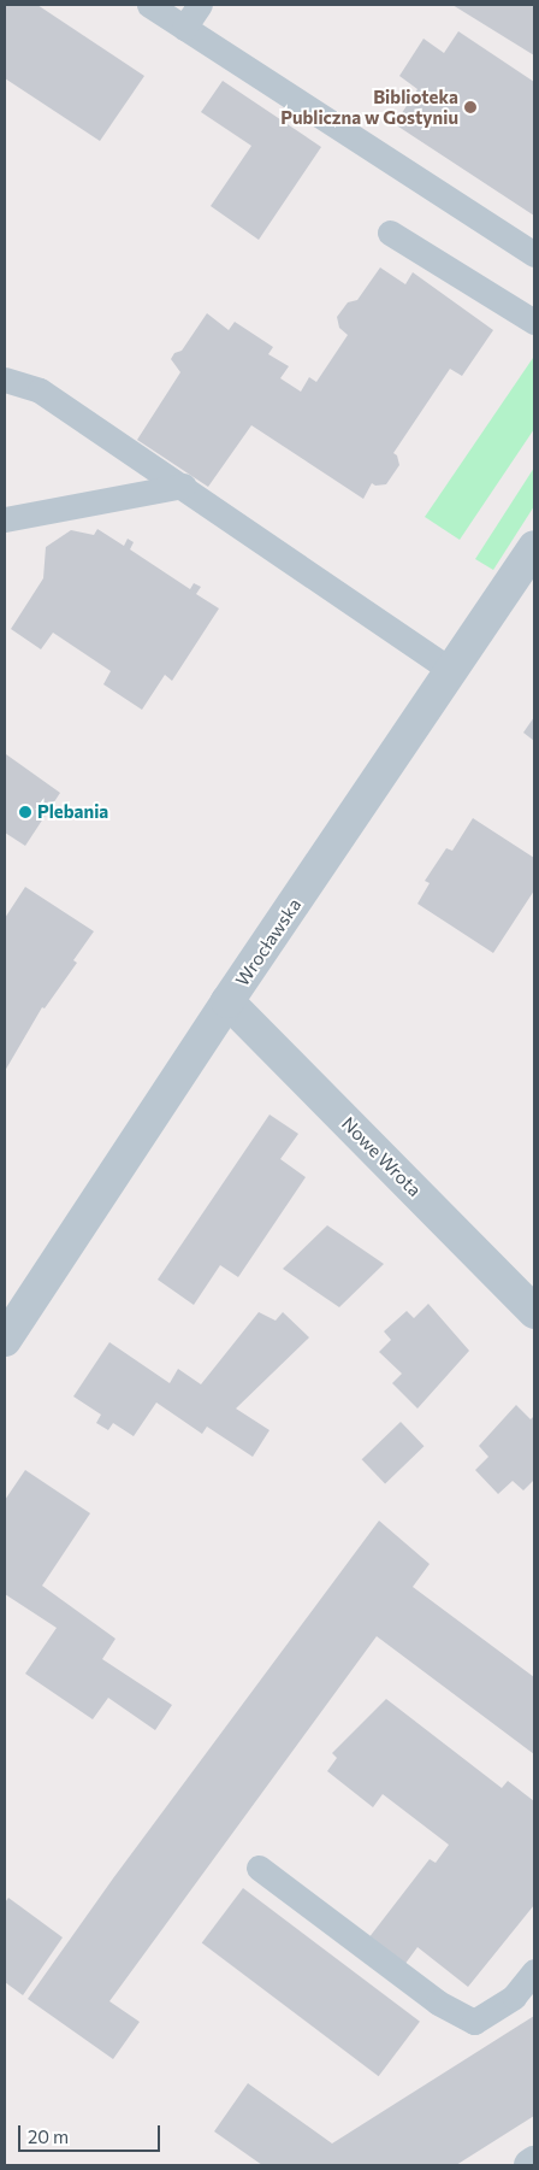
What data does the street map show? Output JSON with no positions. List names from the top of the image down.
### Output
{
  "streets": {
    "street": ["Wrocławska", "Nowe Wrota"]
  },
  "crossings": [
    ["Wrocławska", "Nowe Wrota"]
  ],
  "places": ["Biblioteka Publiczna w Gostyniu", "Plebania"],
  "scale_bar": "20 m"
}
